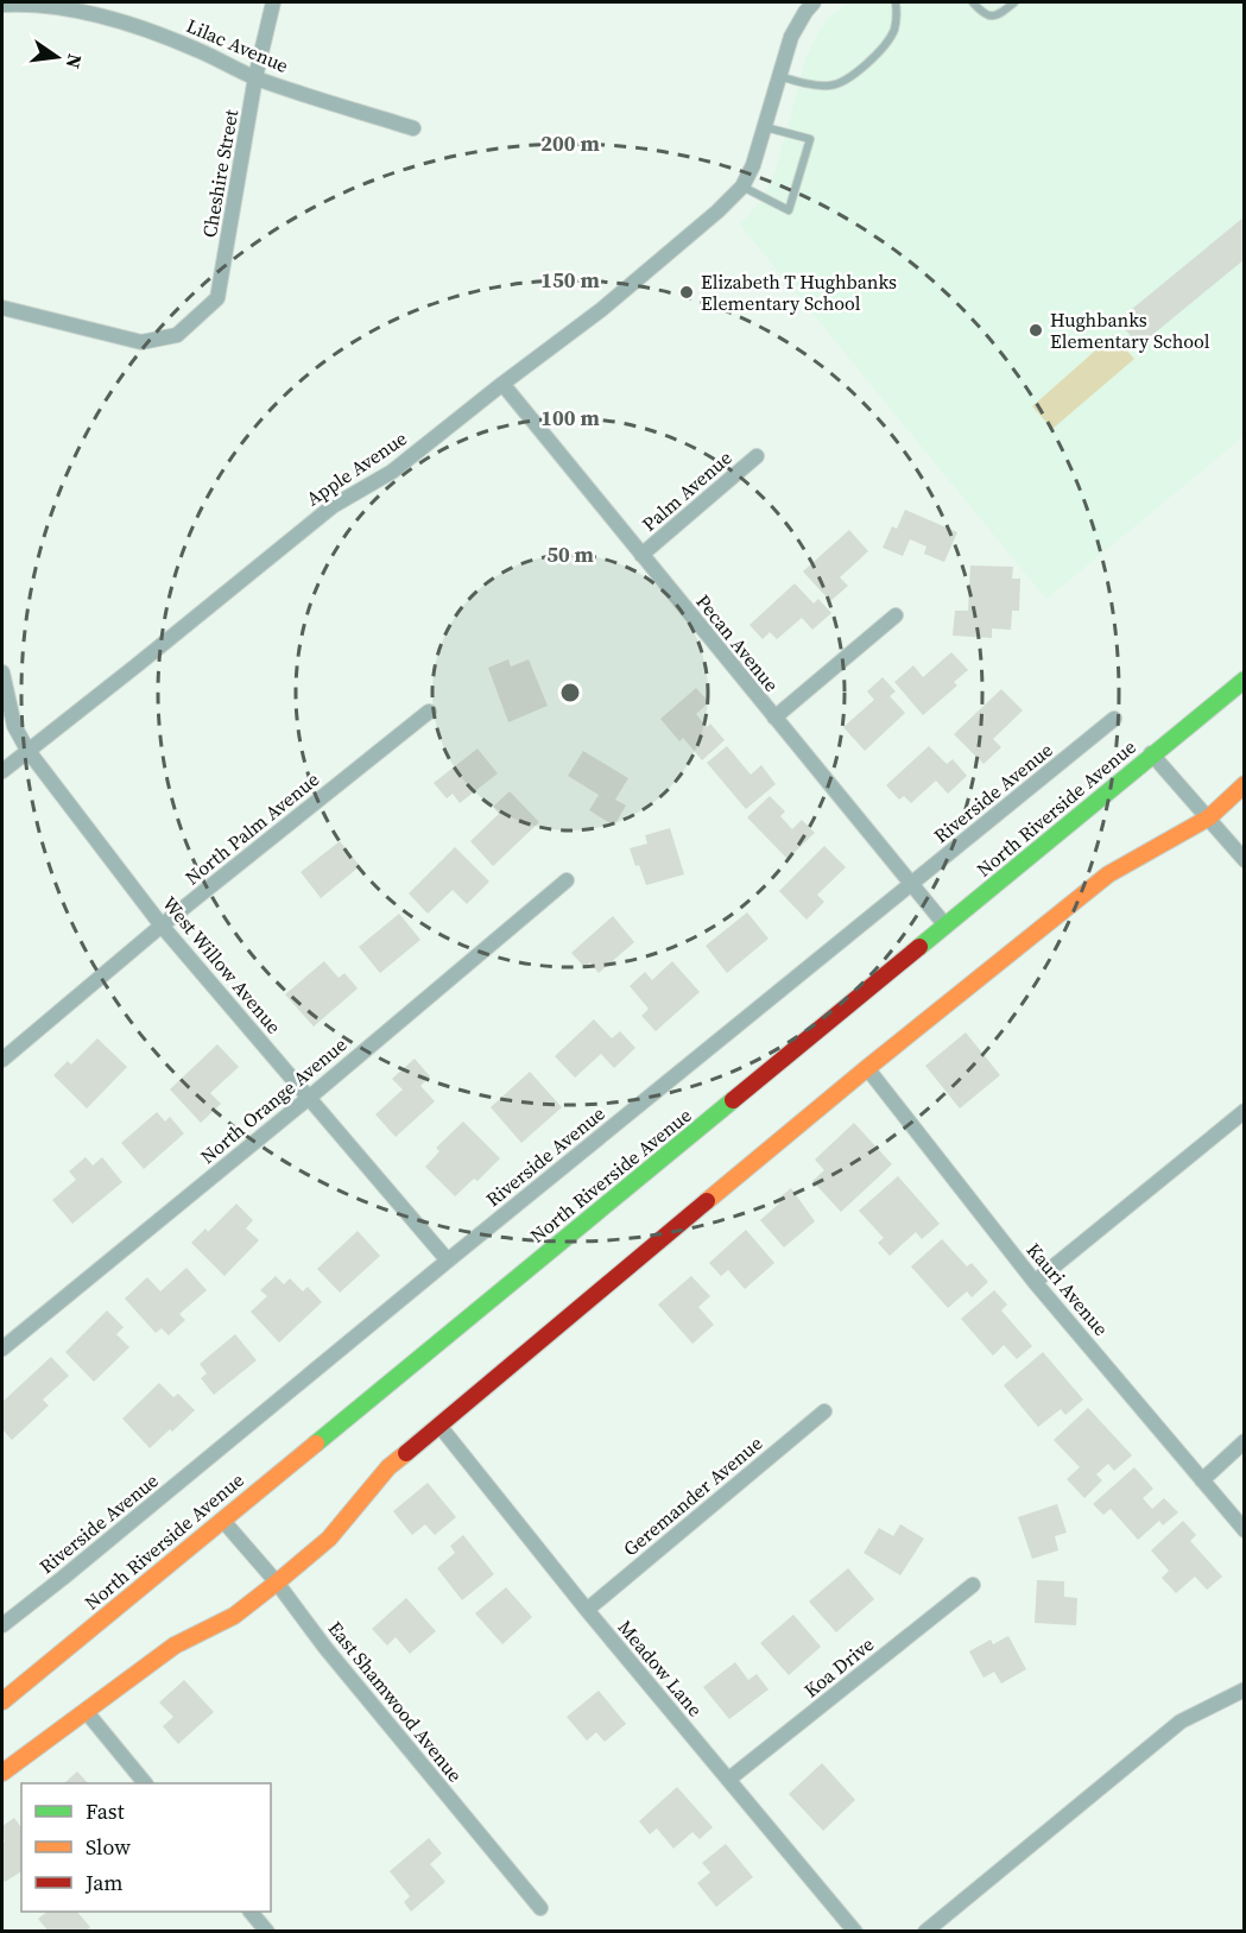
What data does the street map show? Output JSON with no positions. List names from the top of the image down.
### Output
{
  "streets": {
    "main road": ["North Riverside Avenue"],
    "street": [
      "Lilac Avenue",
      "Cheshire Street",
      "Apple Avenue",
      "Palm Avenue",
      "Pecan Avenue",
      "Riverside Avenue",
      "North Palm Avenue",
      "West Willow Avenue",
      "North Orange Avenue",
      "Kauri Avenue",
      "Geremander Avenue",
      "Koa Drive",
      "Meadow Lane",
      "East Shamwood Avenue"
    ]
  },
  "crossings": [
    ["Lilac Avenue", "Cheshire Street"],
    ["Apple Avenue", "Pecan Avenue"],
    ["Apple Avenue", "West Willow Avenue"],
    ["Palm Avenue", "Pecan Avenue"],
    ["Pecan Avenue", "Riverside Avenue"],
    ["Pecan Avenue", "North Riverside Avenue"],
    ["Riverside Avenue", "West Willow Avenue"],
    ["North Riverside Avenue", "East Shamwood Avenue"],
    ["North Palm Avenue", "West Willow Avenue"],
    ["West Willow Avenue", "North Orange Avenue"],
    ["Geremander Avenue", "Meadow Lane"],
    ["Koa Drive", "Meadow Lane"]
  ],
  "places": ["Elizabeth T Hughbanks Elementary School", "Hughbanks Elementary School"],
  "legend": ["Fast", "Slow", "Jam"],
  "north": "right",
  "rings": [
    "200 m",
    "150 m",
    "100 m",
    "50 m"
  ]
}
